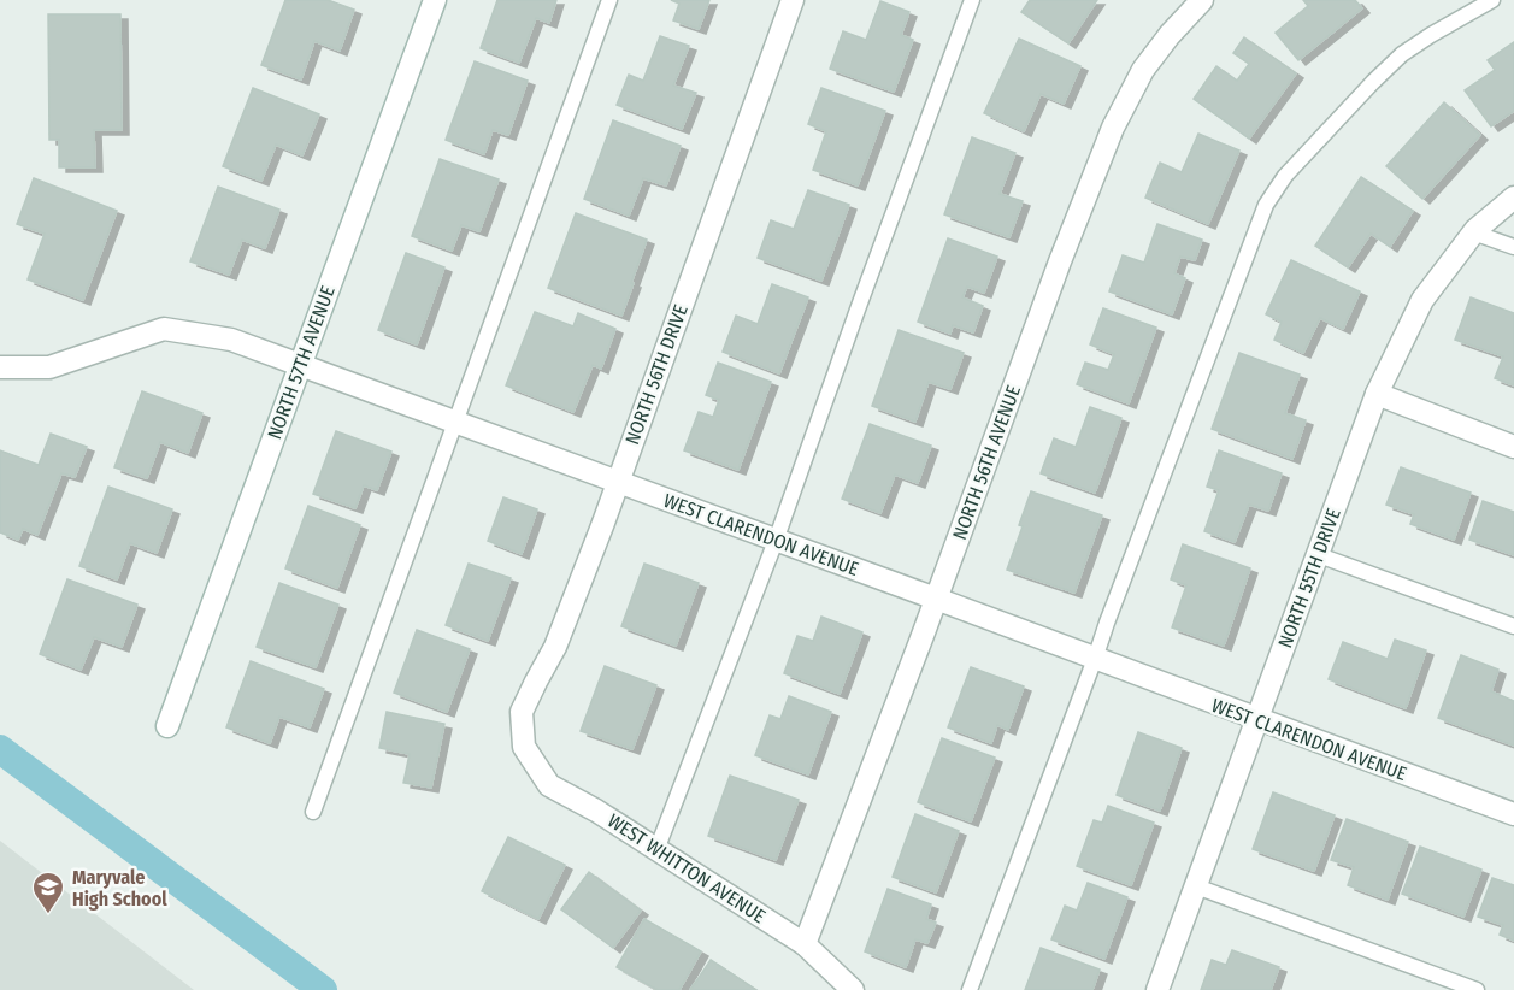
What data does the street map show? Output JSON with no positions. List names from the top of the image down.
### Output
{
  "streets": {
    "street": [
      "NORTH 57TH AVENUE",
      "NORTH 56TH DRIVE",
      "NORTH 56TH AVENUE",
      "WEST CLARENDON AVENUE",
      "NORTH 55TH DRIVE",
      "WEST WHITTON AVENUE"
    ]
  },
  "crossings": [
    ["NORTH 57TH AVENUE", "WEST CLARENDON AVENUE"],
    ["NORTH 56TH DRIVE", "WEST CLARENDON AVENUE"],
    ["NORTH 56TH DRIVE", "WEST WHITTON AVENUE"],
    ["NORTH 56TH AVENUE", "WEST CLARENDON AVENUE"],
    ["NORTH 56TH AVENUE", "WEST WHITTON AVENUE"],
    ["WEST CLARENDON AVENUE", "NORTH 55TH DRIVE"]
  ],
  "places": {
    "school or university": ["Maryvale High School"]
  }
}
